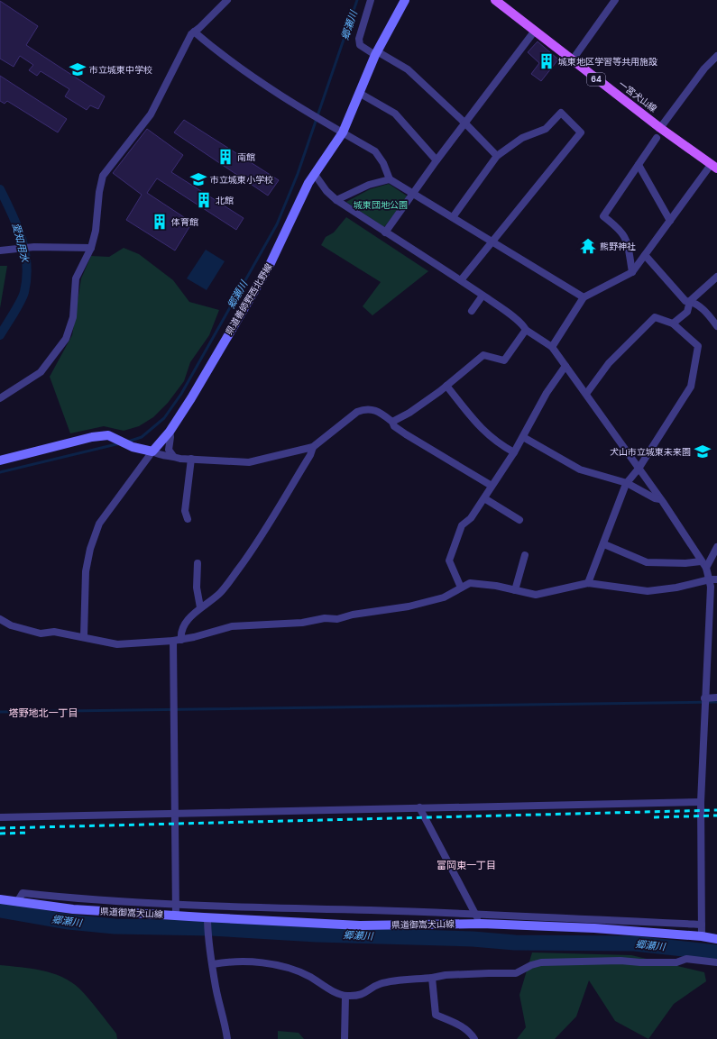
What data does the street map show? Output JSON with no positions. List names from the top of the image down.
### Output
{
  "streets": {
    "main road": [
      "64",
      "一宮犬山線",
      "県道善師野西北野線",
      "県道御嵩犬山線"
    ]
  },
  "districts": ["塔野地北一丁目", "富岡東一丁目"],
  "water": ["郷瀬川", "愛知用水"],
  "parks": ["城東団地公園"],
  "places": {
    "building": [
      "城東地区学習等共用施設",
      "南館",
      "北館",
      "体育館"
    ],
    "school or university": ["市立城東中学校", "市立城東小学校", "犬山市立城東未来園"],
    "temple": ["熊野神社"]
  }
}
